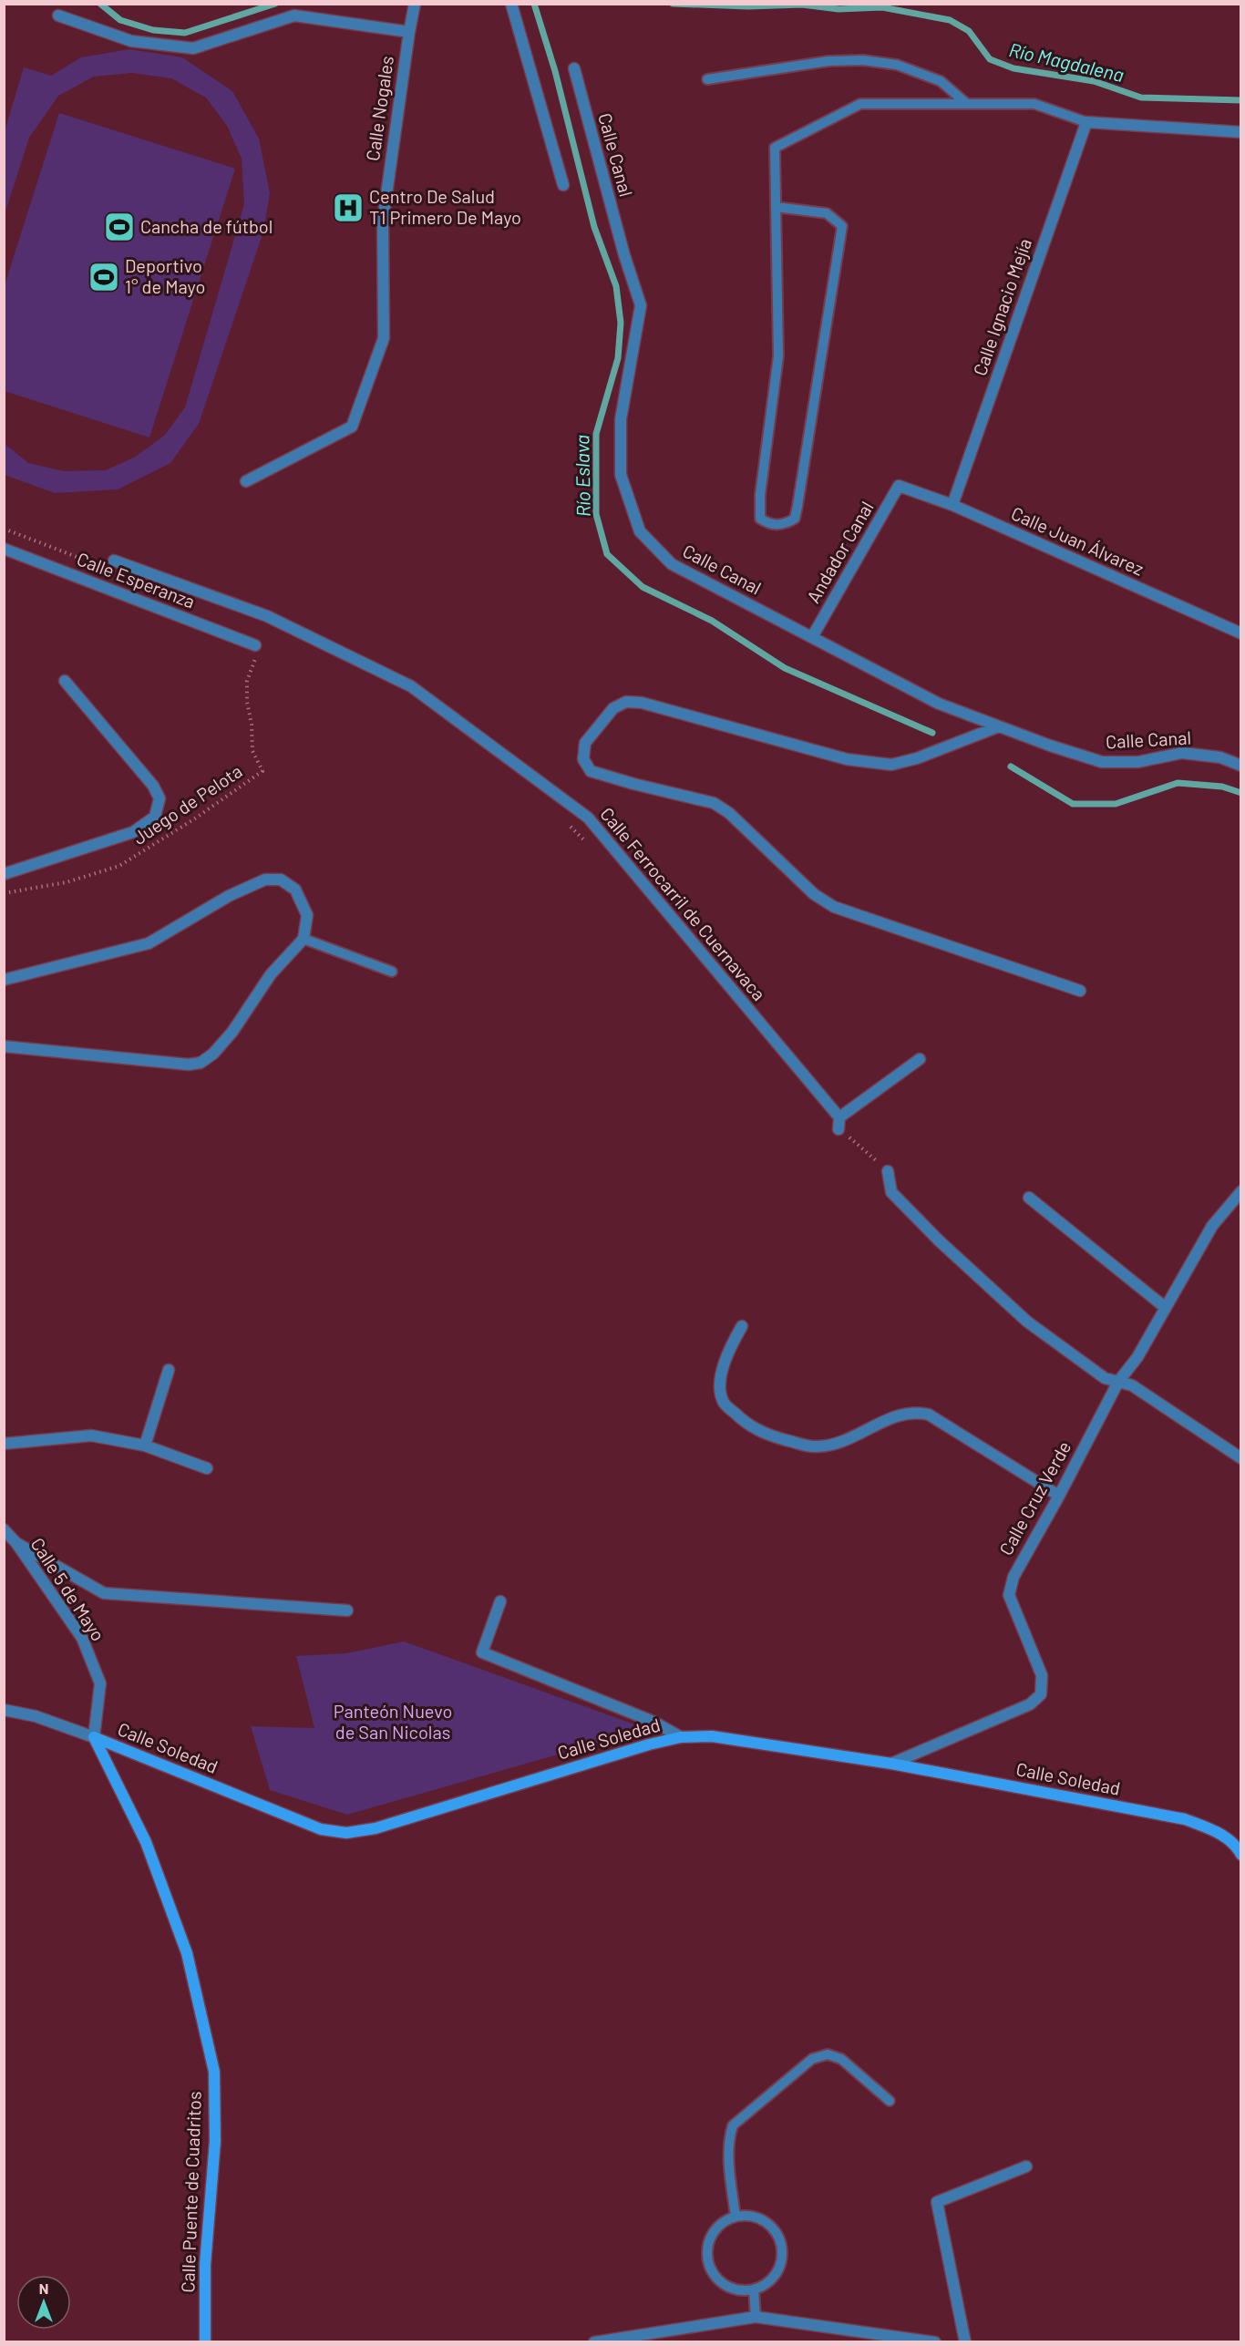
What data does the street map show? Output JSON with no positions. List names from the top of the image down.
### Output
{
  "streets": {
    "street": [
      "Calle Nogales",
      "Calle Canal",
      "Calle Ignacio Mejía",
      "Calle Juan Álvarez",
      "Andador Canal",
      "Calle Esperanza",
      "Calle Ferrocarril de Cuernavaca",
      "Calle Cruz Verde",
      "Calle 5 de Mayo",
      "Calle Soledad",
      "Calle Puente de Cuadritos"
    ],
    "path": ["Juego de Pelota"]
  },
  "crossings": [
    ["Calle Canal", "Andador Canal"],
    ["Calle Ignacio Mejía", "Calle Juan Álvarez"],
    ["Calle Juan Álvarez", "Andador Canal"],
    ["Calle Esperanza", "Juego de Pelota"],
    ["Calle Cruz Verde", "Calle Soledad"],
    ["Calle 5 de Mayo", "Calle Soledad"],
    ["Calle 5 de Mayo", "Calle Puente de Cuadritos"],
    ["Calle Soledad", "Calle Puente de Cuadritos"]
  ],
  "water": ["Río Magdalena", "Río Eslava"],
  "parks": ["Panteón Nuevo de San Nicolas"],
  "places": {
    "hospital": ["Centro De Salud T1 Primero De Mayo"],
    "sports": ["Cancha de fútbol", "Deportivo 1° de Mayo"]
  },
  "north": "top"
}
